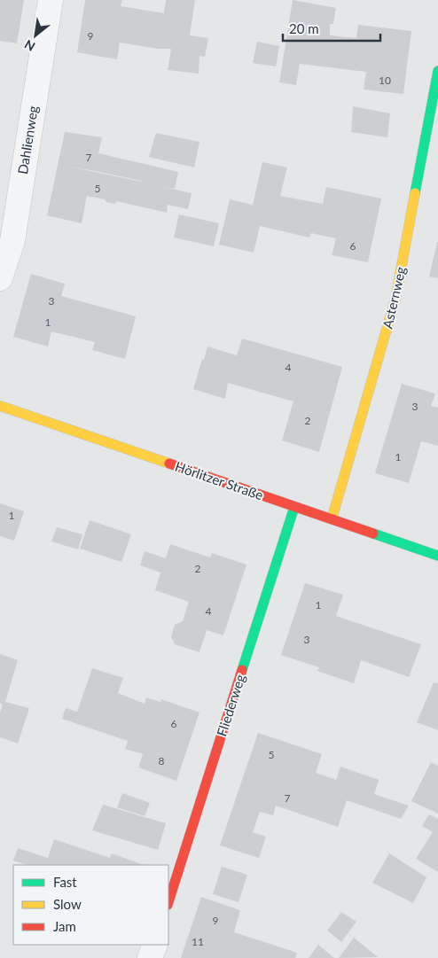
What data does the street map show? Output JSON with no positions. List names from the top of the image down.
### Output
{
  "streets": {
    "street": [
      "Dahlienweg",
      "Asternweg",
      "Hörlitzer Straße",
      "Fliederweg"
    ]
  },
  "crossings": [
    ["Asternweg", "Hörlitzer Straße"],
    ["Hörlitzer Straße", "Fliederweg"]
  ],
  "house_numbers": [
    "9",
    "10",
    "7",
    "5",
    "6",
    "3",
    "1",
    "4",
    "3",
    "2",
    "1",
    "1",
    "2",
    "1",
    "4",
    "3",
    "6",
    "5",
    "8",
    "7",
    "9",
    "11"
  ],
  "legend": ["Fast", "Slow", "Jam"],
  "scale_bar": "20 m",
  "north": "bottom left"
}
